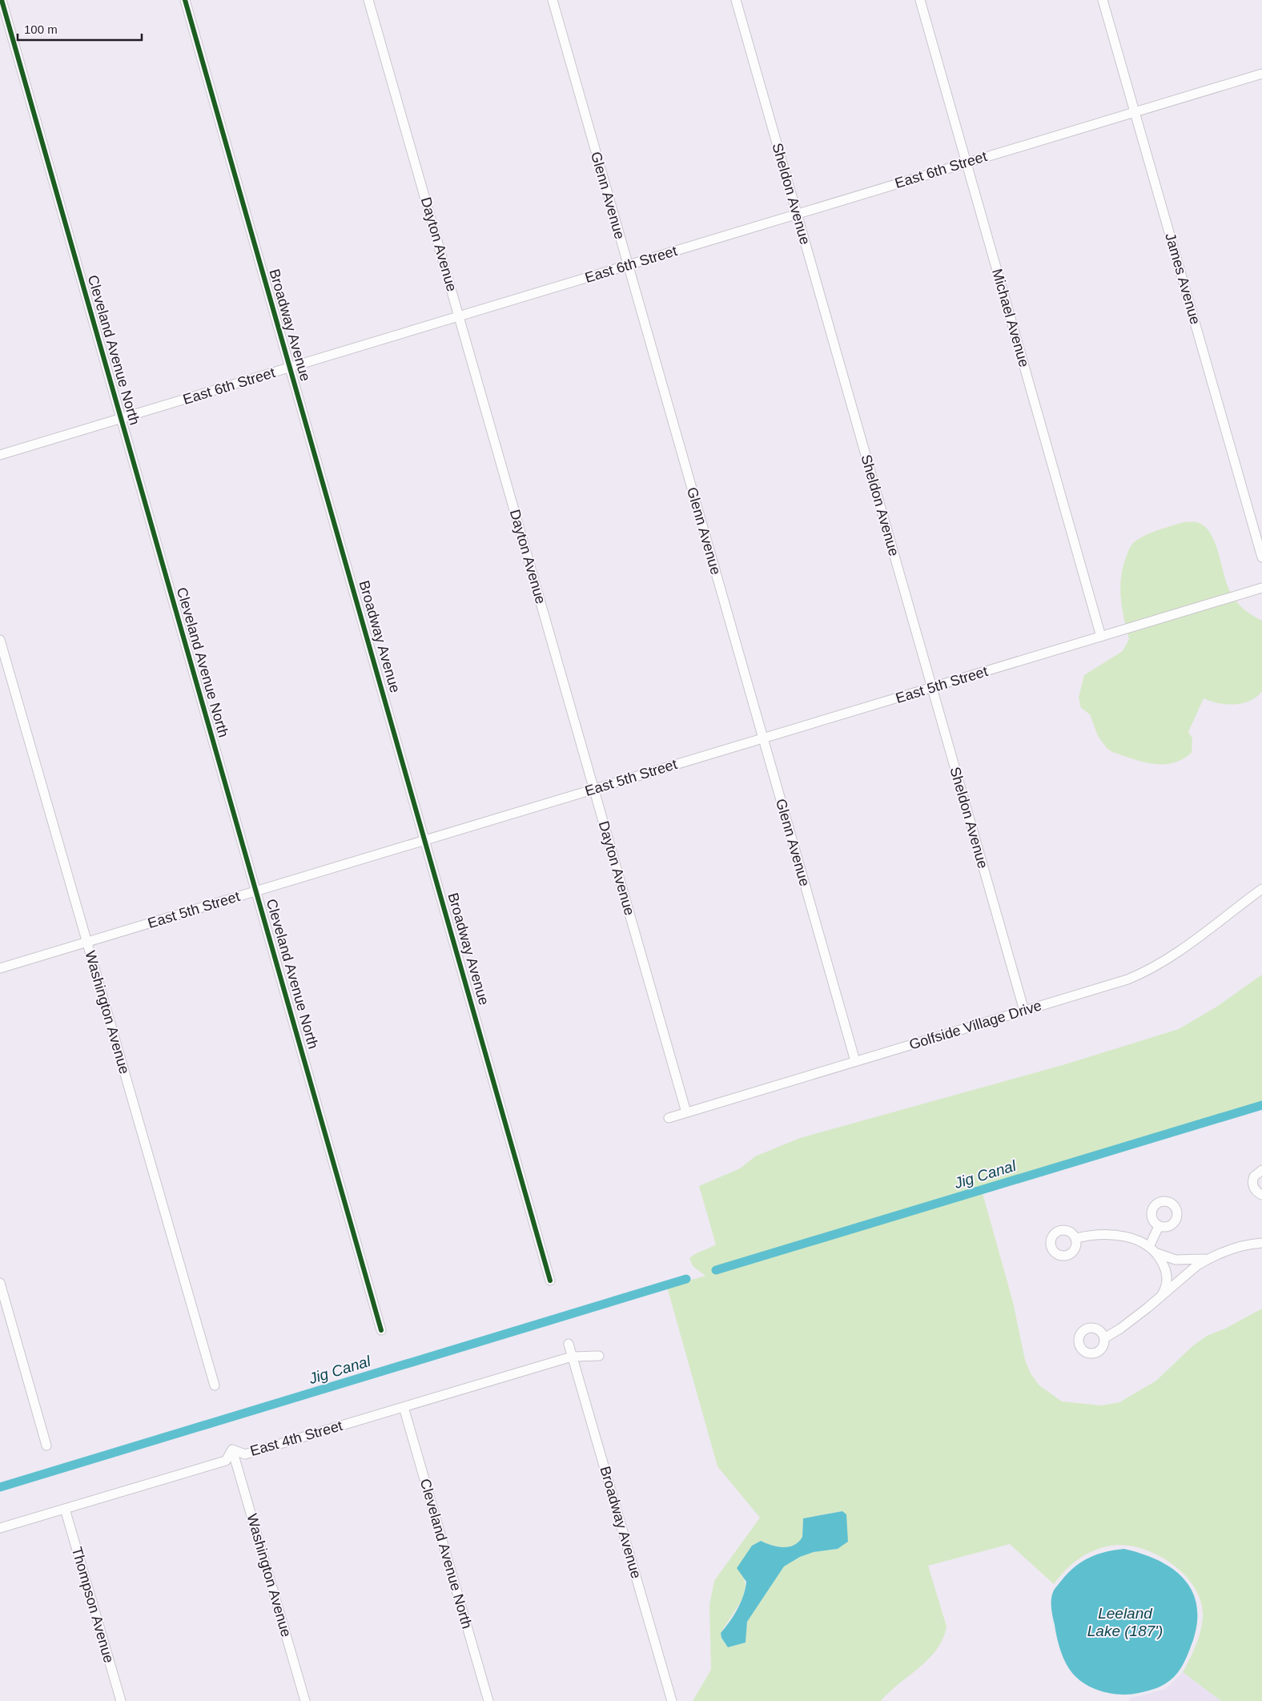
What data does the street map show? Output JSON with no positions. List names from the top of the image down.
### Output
{
  "streets": {
    "street": [
      "East 6th Street",
      "Sheldon Avenue",
      "Glenn Avenue",
      "Dayton Avenue",
      "James Avenue",
      "Michael Avenue",
      "Broadway Avenue",
      "Cleveland Avenue North",
      "East 5th Street",
      "Washington Avenue",
      "Golfside Village Drive",
      "East 4th Street",
      "Thompson Avenue"
    ]
  },
  "crossings": [
    ["East 6th Street", "Sheldon Avenue"],
    ["East 6th Street", "Glenn Avenue"],
    ["East 6th Street", "Dayton Avenue"],
    ["East 6th Street", "James Avenue"],
    ["East 6th Street", "Michael Avenue"],
    ["East 6th Street", "Broadway Avenue"],
    ["East 6th Street", "Cleveland Avenue North"],
    ["Sheldon Avenue", "East 5th Street"],
    ["Sheldon Avenue", "Golfside Village Drive"],
    ["Glenn Avenue", "East 5th Street"],
    ["Glenn Avenue", "Golfside Village Drive"],
    ["Dayton Avenue", "East 5th Street"],
    ["Dayton Avenue", "Golfside Village Drive"],
    ["Michael Avenue", "East 5th Street"],
    ["Broadway Avenue", "East 5th Street"],
    ["Broadway Avenue", "East 4th Street"],
    ["Cleveland Avenue North", "East 5th Street"],
    ["Cleveland Avenue North", "East 4th Street"],
    ["East 5th Street", "Washington Avenue"],
    ["Washington Avenue", "East 4th Street"],
    ["East 4th Street", "Thompson Avenue"]
  ],
  "water": ["Jig Canal", "Leeland Lake (187')"],
  "scale_bar": "100 m"
}
